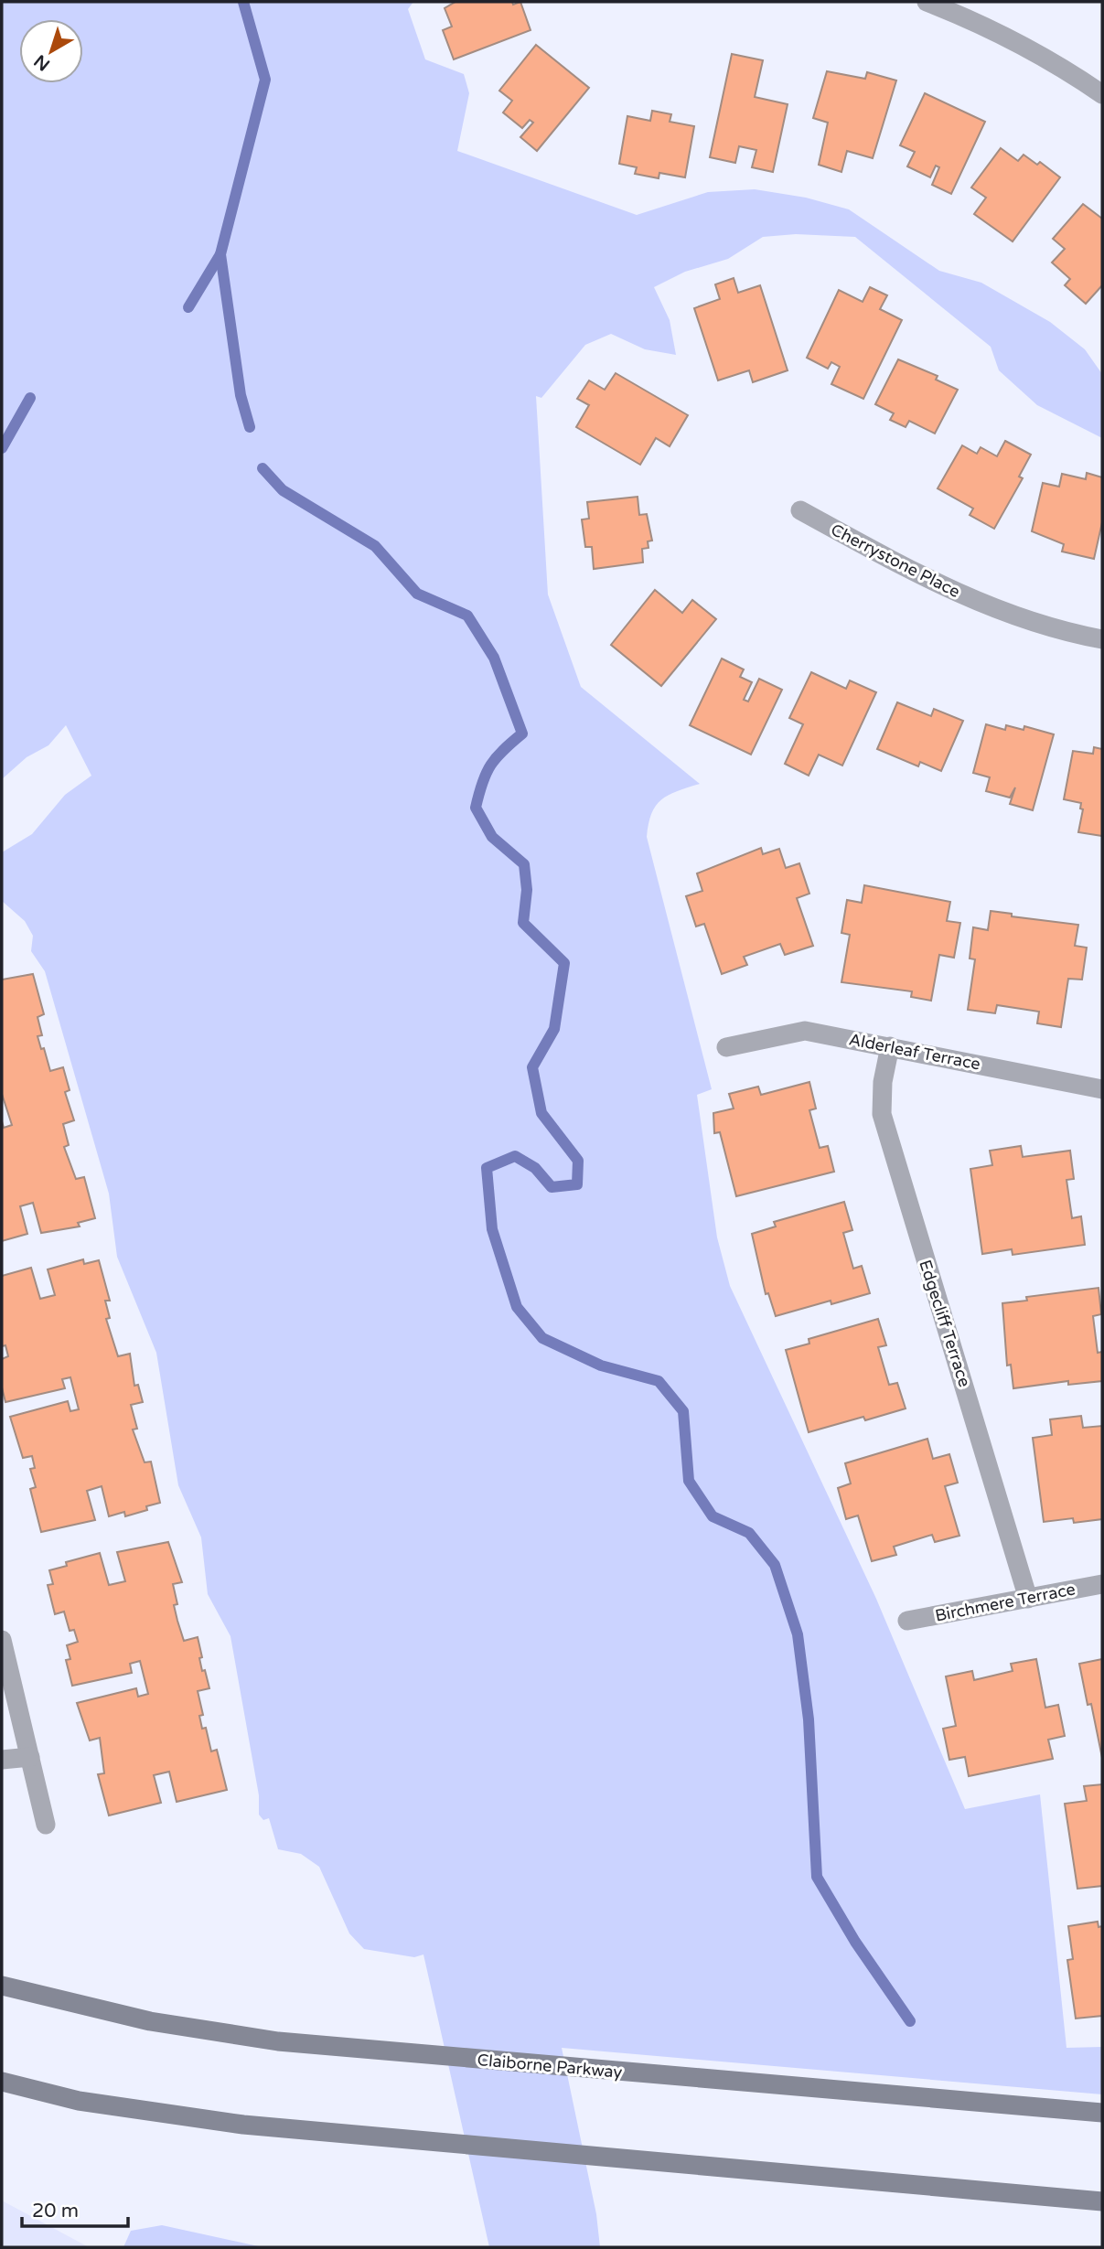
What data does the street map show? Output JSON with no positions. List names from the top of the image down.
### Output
{
  "streets": {
    "main road": ["Claiborne Parkway"],
    "street": [
      "Cherrystone Place",
      "Alderleaf Terrace",
      "Edgecliff Terrace",
      "Birchmere Terrace"
    ]
  },
  "crossings": [
    ["Alderleaf Terrace", "Edgecliff Terrace"],
    ["Edgecliff Terrace", "Birchmere Terrace"]
  ],
  "scale_bar": "20 m",
  "north": "bottom left"
}
